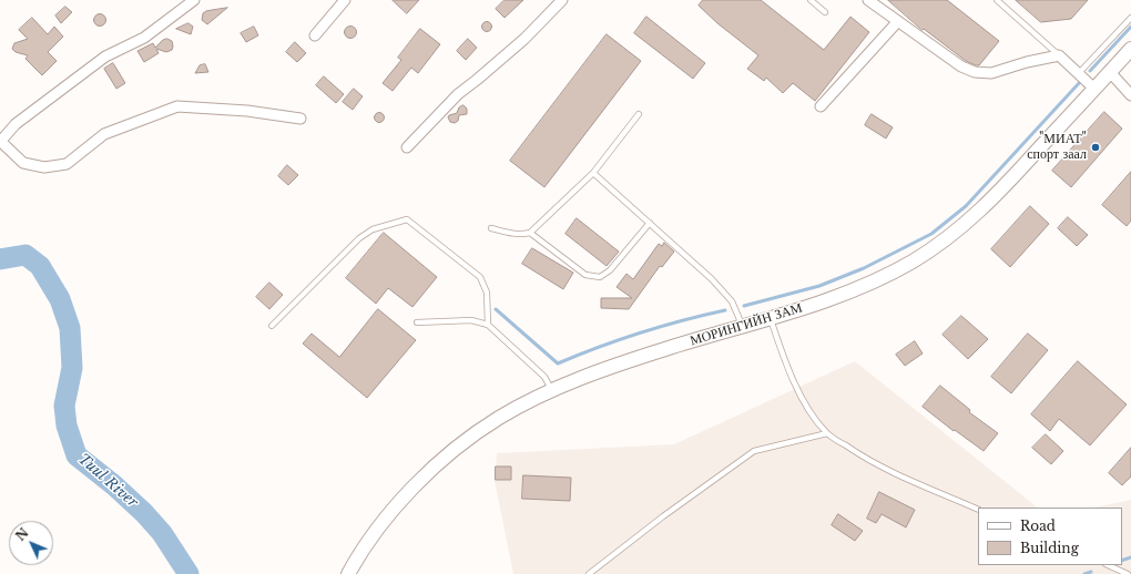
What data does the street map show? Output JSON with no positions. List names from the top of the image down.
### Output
{
  "streets": {
    "main road": ["МОРИНГИЙН ЗАМ"]
  },
  "water": ["Tuul River"],
  "places": ["\"МИАТ\" спорт заал"],
  "legend": ["Road", "Building"],
  "north": "top left"
}
